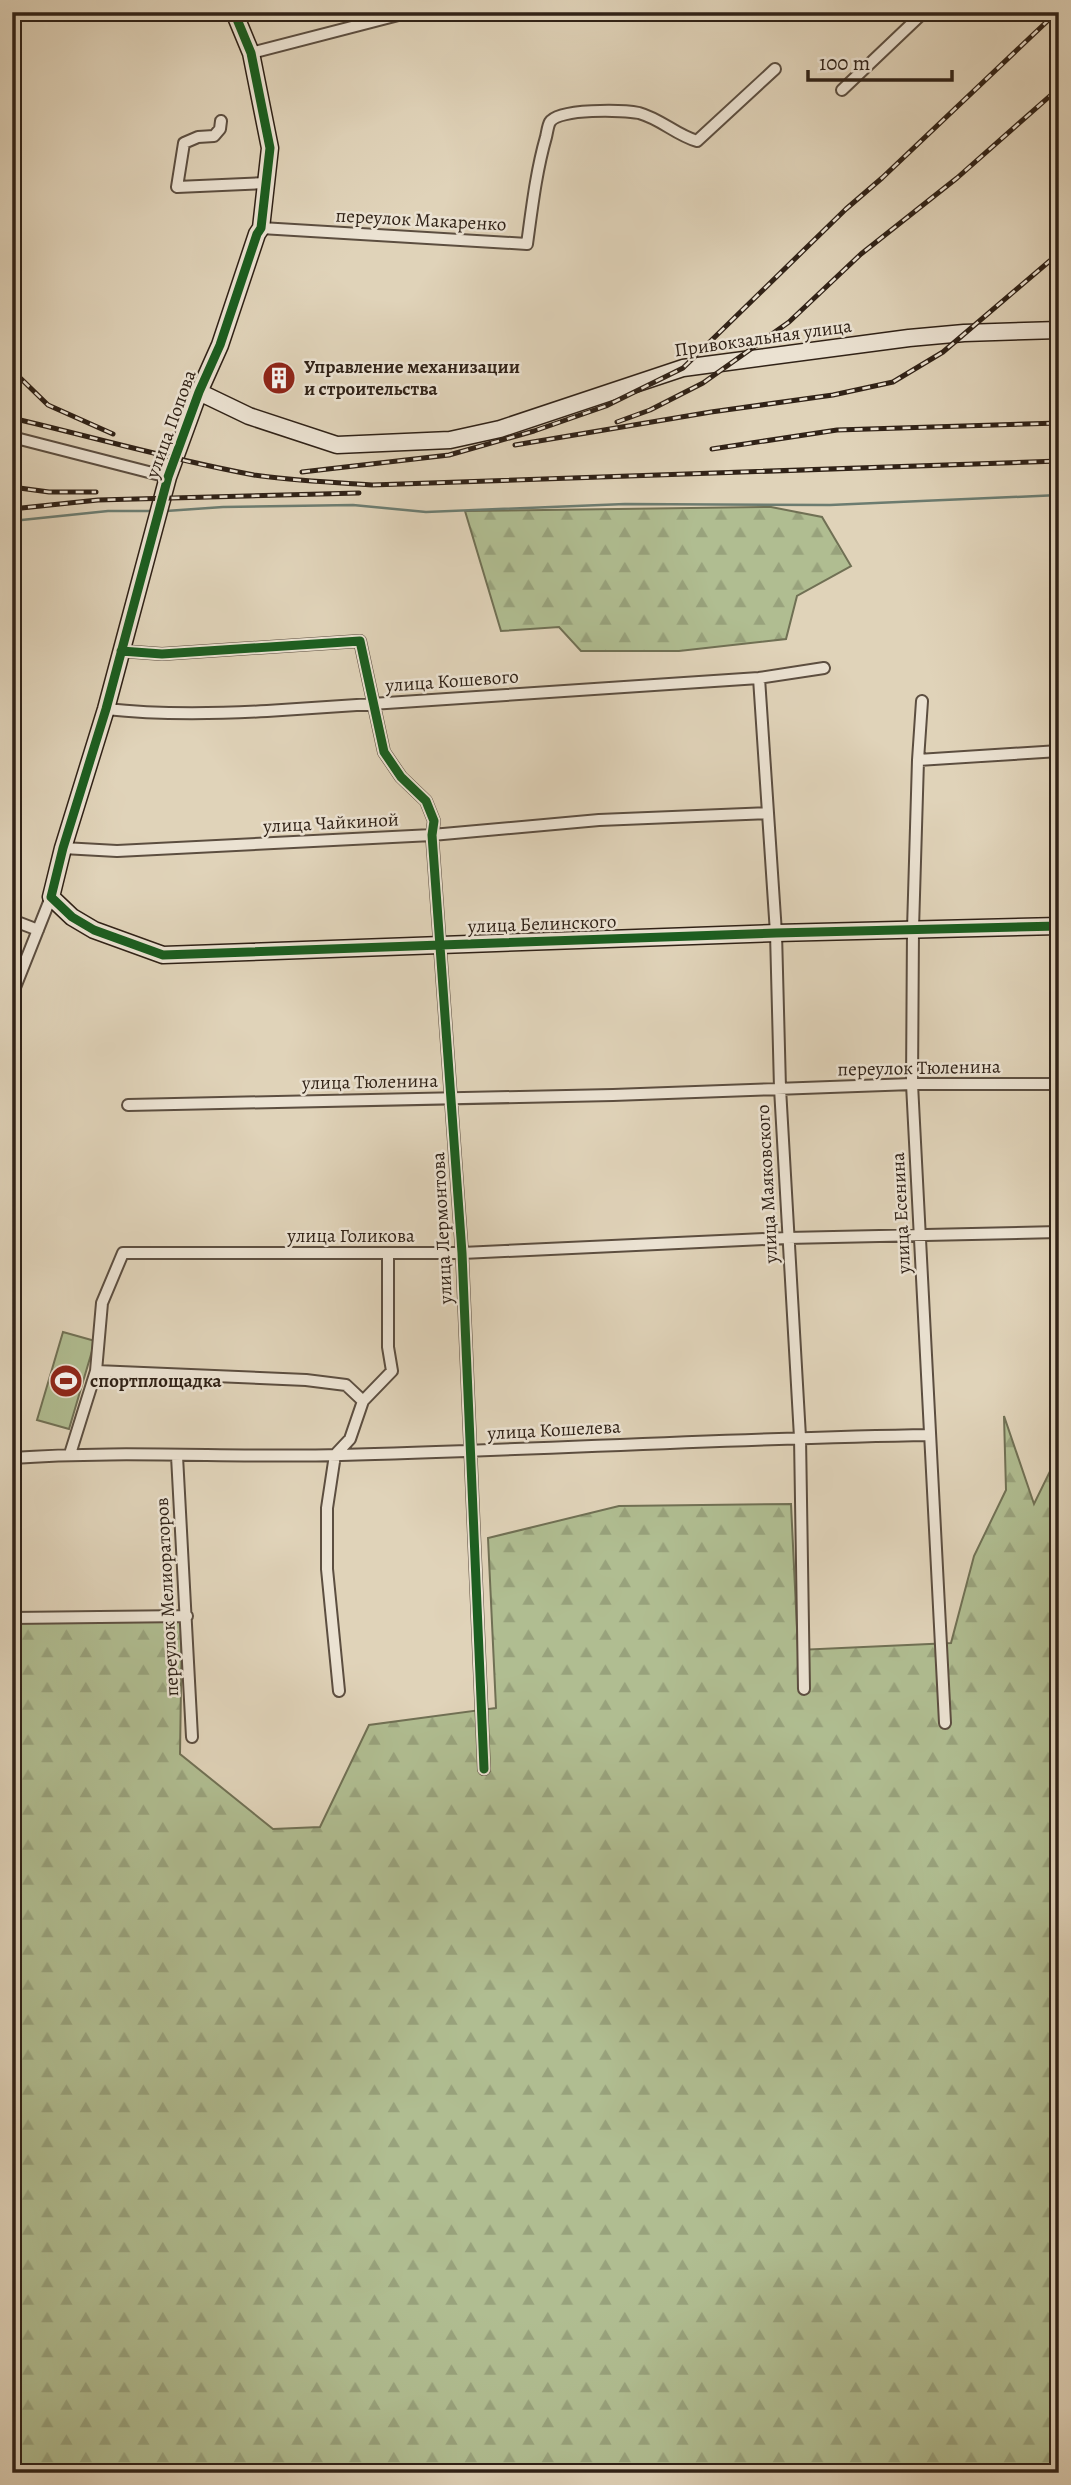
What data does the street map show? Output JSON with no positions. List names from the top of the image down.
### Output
{
  "streets": {
    "street": [
      "переулок Макаренко",
      "Привокзальная улица",
      "улица Попова",
      "улица Кошевого",
      "улица Чайкиной",
      "улица Белинского",
      "переулок Тюленина",
      "улица Тюленина",
      "улица Маяковского",
      "улица Есенина",
      "улица Лермонтова",
      "улица Голикова",
      "улица Кошелева",
      "переулок Мелиораторов"
    ]
  },
  "crossings": [
    ["переулок Макаренко", "улица Попова"],
    ["Привокзальная улица", "улица Попова"],
    ["улица Попова", "улица Кошевого"],
    ["улица Попова", "улица Чайкиной"],
    ["улица Попова", "улица Лермонтова"],
    ["улица Кошевого", "улица Маяковского"],
    ["улица Кошевого", "улица Лермонтова"],
    ["улица Чайкиной", "улица Маяковского"],
    ["улица Чайкиной", "улица Лермонтова"],
    ["улица Белинского", "улица Маяковского"],
    ["улица Белинского", "улица Есенина"],
    ["улица Белинского", "улица Лермонтова"],
    ["переулок Тюленина", "улица Тюленина"],
    ["переулок Тюленина", "улица Маяковского"],
    ["переулок Тюленина", "улица Есенина"],
    ["улица Тюленина", "улица Маяковского"],
    ["улица Тюленина", "улица Лермонтова"],
    ["улица Маяковского", "улица Голикова"],
    ["улица Маяковского", "улица Кошелева"],
    ["улица Есенина", "улица Голикова"],
    ["улица Есенина", "улица Кошелева"],
    ["улица Лермонтова", "улица Голикова"],
    ["улица Лермонтова", "улица Кошелева"],
    ["улица Голикова", "улица Кошелева"],
    ["улица Кошелева", "переулок Мелиораторов"]
  ],
  "places": {
    "building": ["Управление механизации и строительства"],
    "sports": ["спортплощадка"]
  },
  "scale_bar": "100 m"
}
